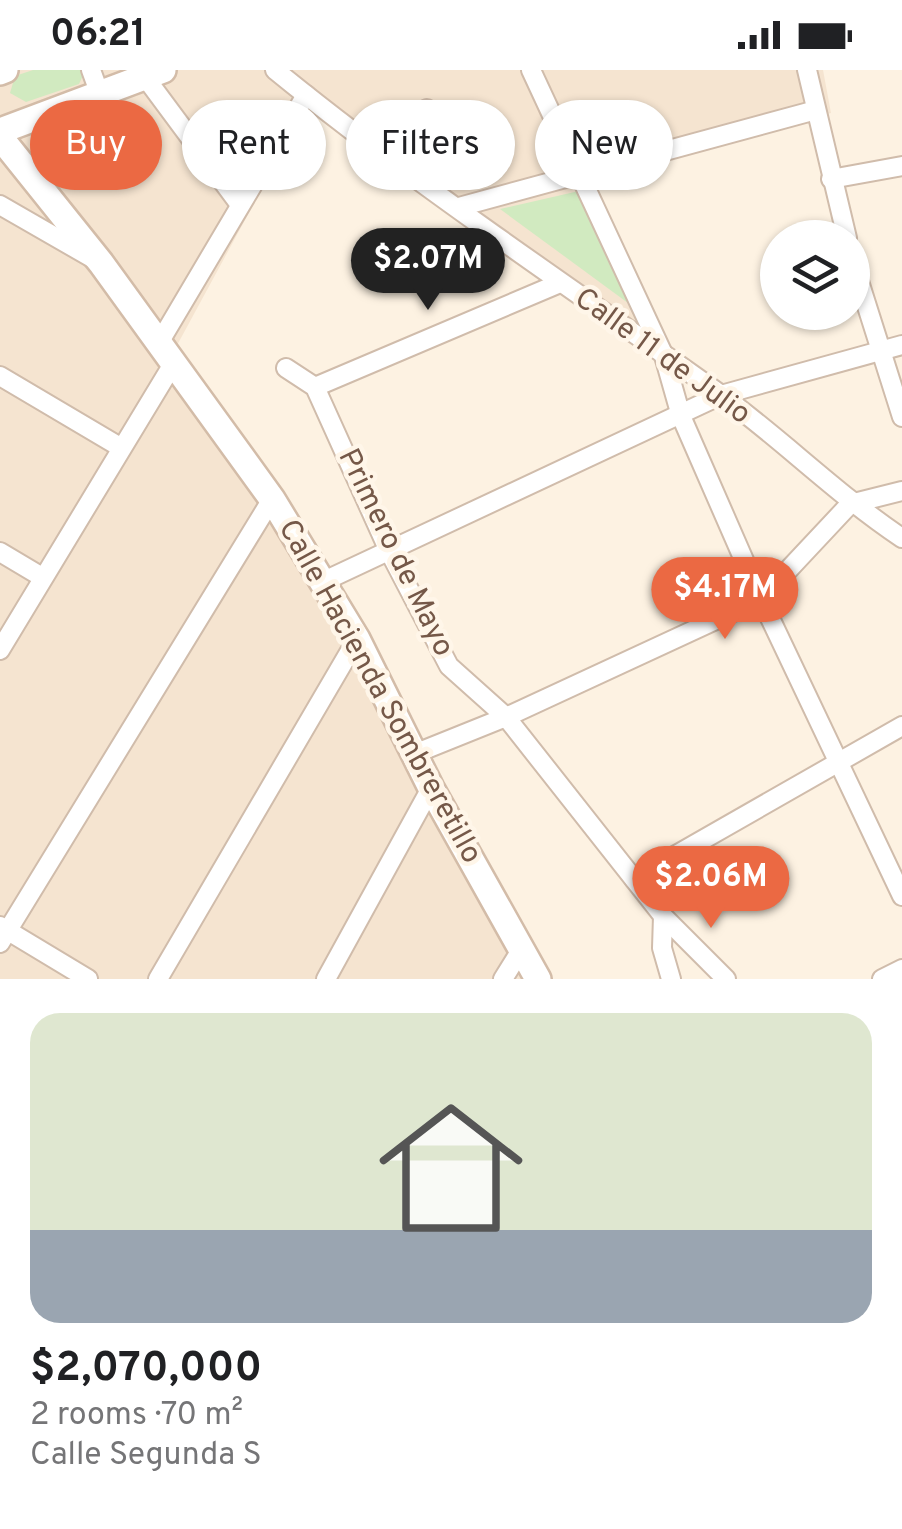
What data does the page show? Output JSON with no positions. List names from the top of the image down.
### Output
{
  "streets": {
    "street": ["Calle 11 de Julio", "Primero de Mayo", "Calle Hacienda Sombreretillo"]
  },
  "page": {
    "status": "06:21",
    "chip": [
      "Buy",
      "Rent",
      "Filters",
      "New"
    ],
    "price": ["$2.07M", "$4.17M", "$2.06M"],
    "list": [
      {
        "name": "$2,070,000",
        "note": "2 rooms · 70 m² · Calle Segunda S"
      }
    ]
  }
}
